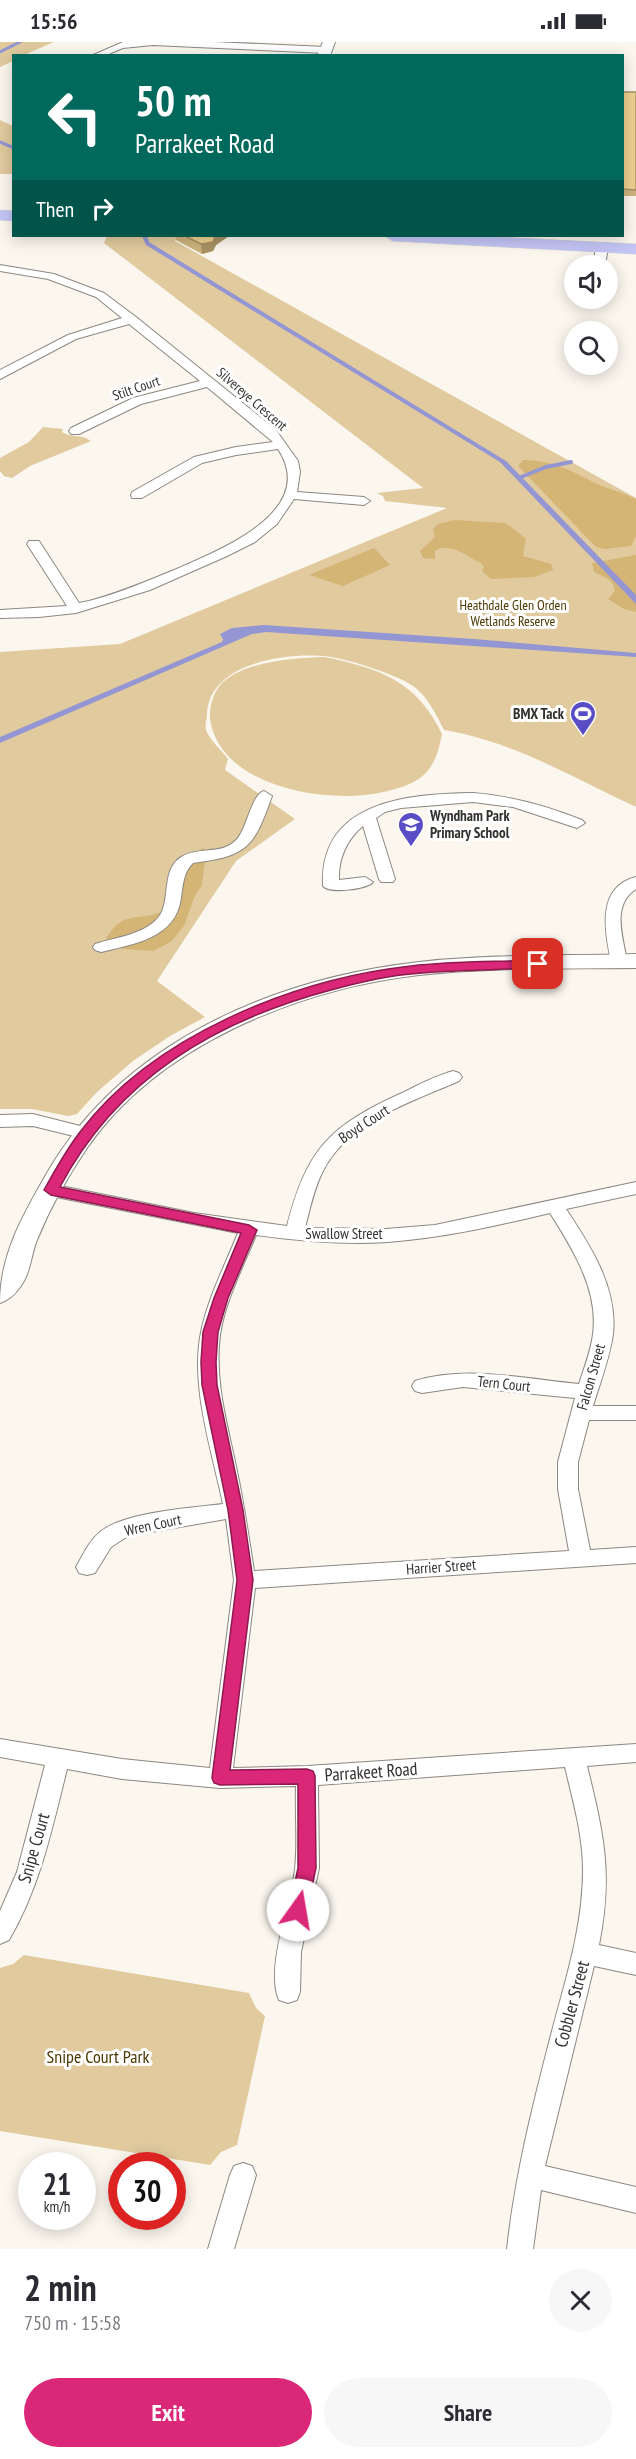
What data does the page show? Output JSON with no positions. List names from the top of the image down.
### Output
{
  "streets": {
    "street": [
      "Stilt Court",
      "Silvereye Crescent",
      "Boyd Court",
      "Swallow Street",
      "Falcon Street",
      "Tern Court",
      "Wren Court",
      "Harrier Street",
      "Parrakeet Road",
      "Snipe Court",
      "Cobbler Street"
    ]
  },
  "crossings": [
    ["Stilt Court", "Silvereye Crescent"],
    ["Boyd Court", "Swallow Street"],
    ["Swallow Street", "Falcon Street"],
    ["Falcon Street", "Tern Court"],
    ["Falcon Street", "Harrier Street"],
    ["Parrakeet Road", "Snipe Court"],
    ["Parrakeet Road", "Cobbler Street"]
  ],
  "parks": ["Heathdale Glen Orden Wetlands Reserve", "Snipe Court Park"],
  "places": {
    "sports": ["BMX Tack"],
    "school or university": ["Wyndham Park Primary School"]
  },
  "page": {
    "status": "15:56",
    "turn": ["50 m", "Parrakeet Road"],
    "then": "Then",
    "speed": "21 km/h",
    "limit": "30",
    "heading": ["2 min", "750 m · 15:58"],
    "buttons": ["Exit", "Share"]
  }
}
